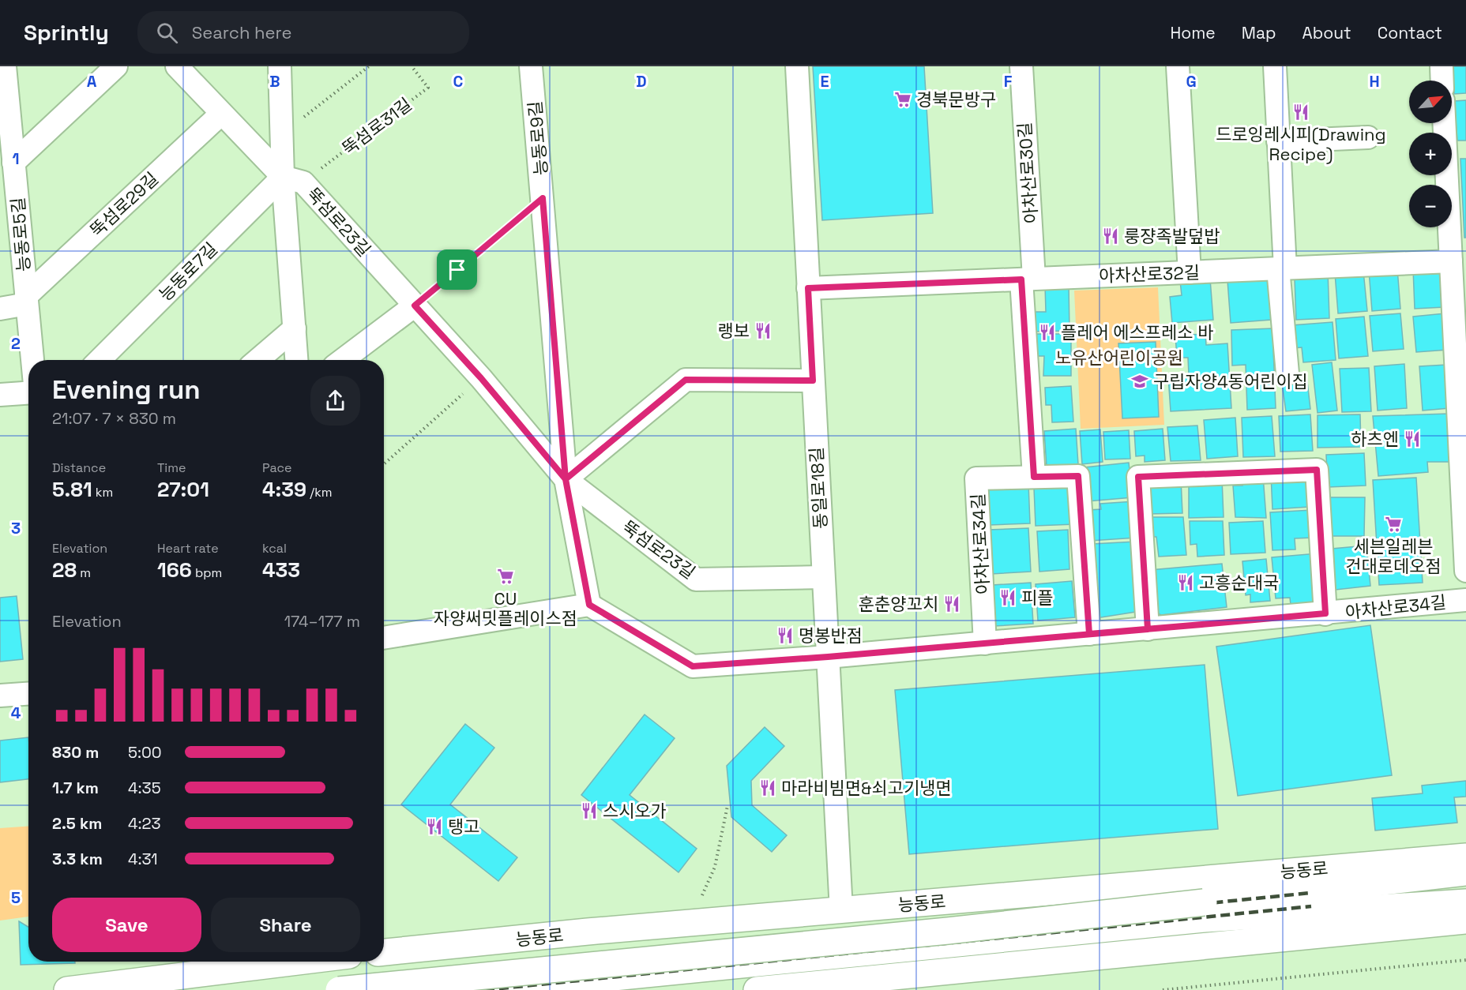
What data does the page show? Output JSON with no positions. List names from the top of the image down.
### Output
{
  "streets": {
    "main road": ["능동로"],
    "street": [
      "능동로9길",
      "아차산로30길",
      "뚝섬로29길",
      "뚝섬로23길",
      "능동로5길",
      "능동로7길",
      "아차산로32길",
      "동일로18길",
      "아차산로34길"
    ],
    "path": ["뚝섬로31길"]
  },
  "crossings": [
    ["뚝섬로31길", "뚝섬로23길"],
    ["뚝섬로31길", "능동로7길"],
    ["능동로9길", "뚝섬로23길"],
    ["아차산로30길", "아차산로32길"],
    ["뚝섬로29길", "뚝섬로23길"],
    ["뚝섬로29길", "능동로5길"],
    ["뚝섬로23길", "능동로7길"],
    ["뚝섬로23길", "동일로18길"],
    ["아차산로32길", "동일로18길"],
    ["동일로18길", "아차산로34길"],
    ["동일로18길", "능동로"]
  ],
  "parks": ["노유산어린이공원"],
  "places": {
    "supermarket": ["경북문방구", "세븐일레븐 건대로데오점", "CU 자양써밋플레이스점"],
    "restaurant": [
      "드로잉레시피(Drawing Recipe)",
      "룽쟝족발덮밥",
      "랭보",
      "플레어 에스프레소 바",
      "하츠엔",
      "고흥순대국",
      "피플",
      "훈춘양꼬치",
      "명봉반점",
      "마라비빔면&쇠고기냉면",
      "스시오가",
      "탱고"
    ],
    "school or university": ["구립자양4동어린이집"]
  },
  "north": "top right",
  "page": {
    "header": "Sprintly",
    "search": "Search here",
    "nav": [
      "Home",
      "Map",
      "About",
      "Contact"
    ],
    "map_buttons": ["+", "−"],
    "heading": ["Evening run", "21:07 · 7 × 830 m"],
    "stats": [
      ["Distance", "5.81 km"],
      ["Time", "27:01"],
      ["Pace", "4:39 /km"],
      ["Elevation", "28 m"],
      ["Heart rate", "166 bpm"],
      ["kcal", "433"]
    ],
    "chart": ["Elevation", "174–177 m"],
    "list": [
      {
        "name": "830 m",
        "note": "5:00"
      },
      {
        "name": "1.7 km",
        "note": "4:35"
      },
      {
        "name": "2.5 km",
        "note": "4:23"
      },
      {
        "name": "3.3 km",
        "note": "4:31"
      }
    ],
    "buttons": ["Save", "Share"]
  },
  "grid": {
    "columns": [
      "A",
      "B",
      "C",
      "D",
      "E",
      "F",
      "G",
      "H"
    ],
    "rows": [
      "1",
      "2",
      "3",
      "4",
      "5"
    ]
  }
}
